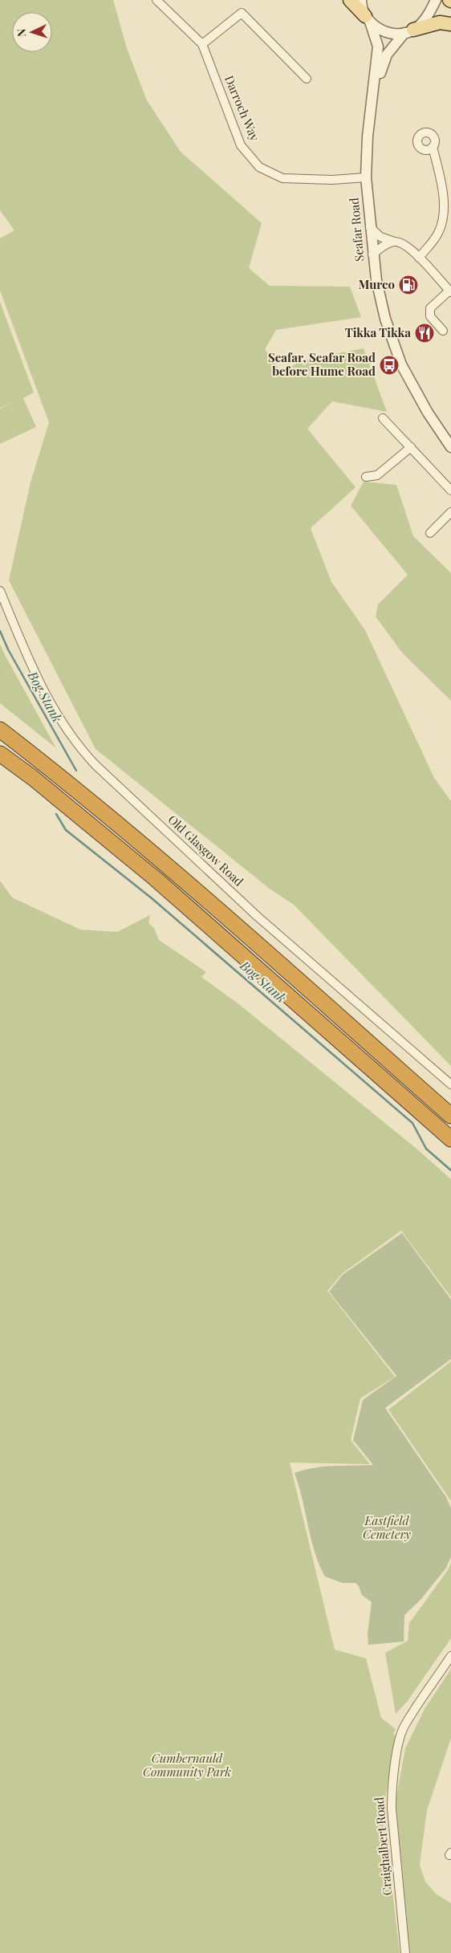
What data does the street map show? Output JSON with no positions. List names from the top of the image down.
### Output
{
  "streets": {
    "street": [
      "Darroch Way",
      "Seafar Road",
      "Old Glasgow Road",
      "Craighalbert Road"
    ]
  },
  "crossings": [
    ["Darroch Way", "Seafar Road"]
  ],
  "water": ["Bog Stank"],
  "parks": ["Eastfield Cemetery", "Cumbernauld Community Park"],
  "places": {
    "fuel station": ["Murco"],
    "restaurant": ["Tikka Tikka"],
    "bus stop": ["Seafar, Seafar Road before Hume Road"]
  },
  "north": "left"
}
